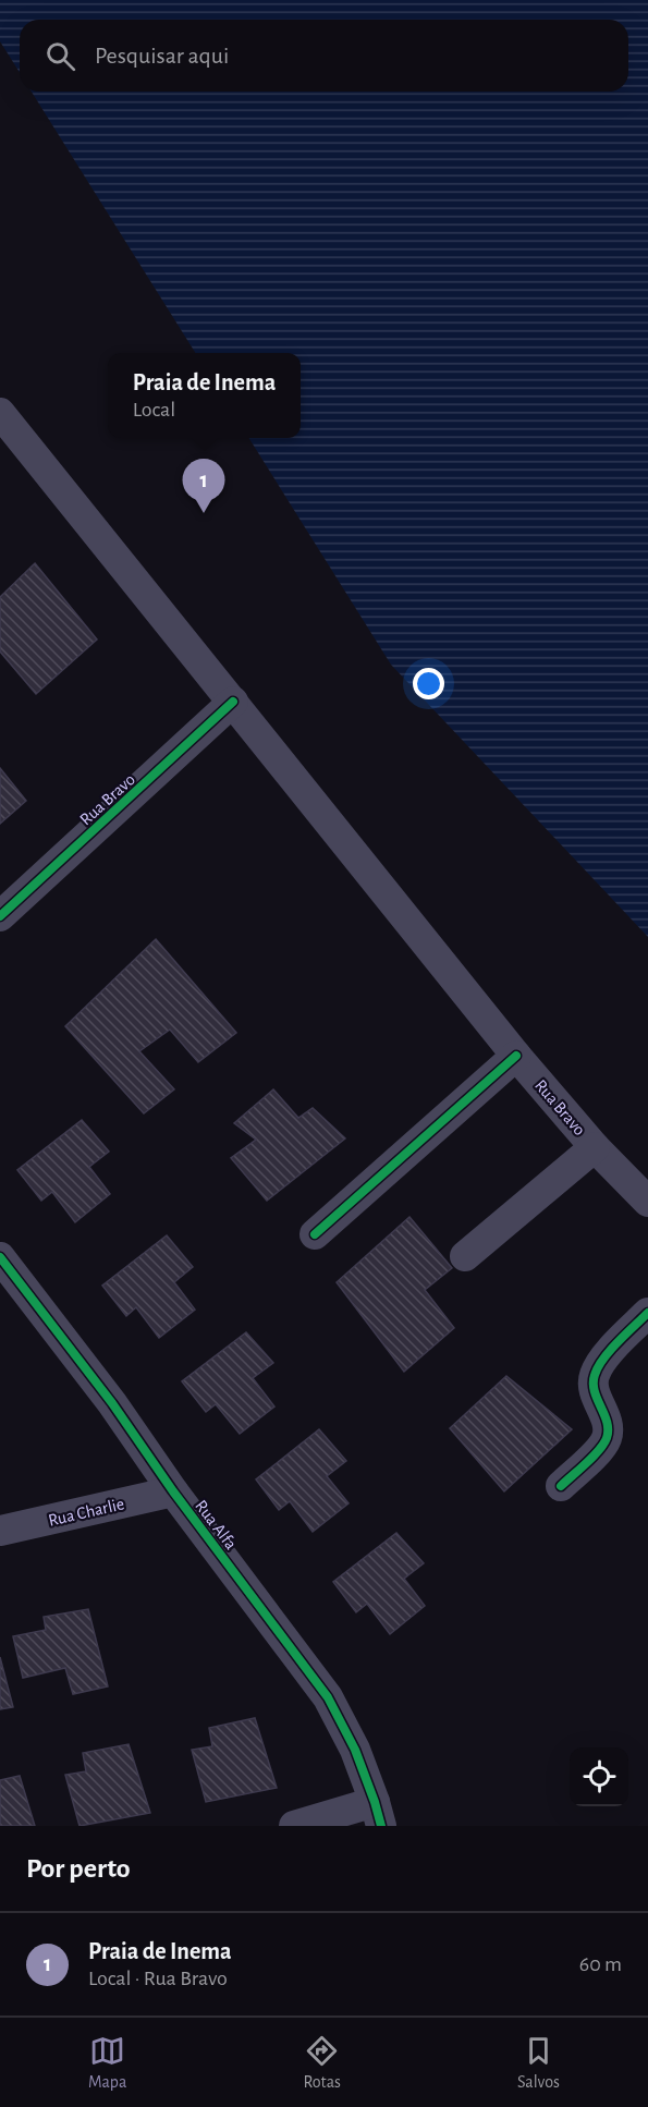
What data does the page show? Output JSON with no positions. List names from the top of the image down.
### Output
{
  "streets": {
    "street": ["Rua Bravo", "Rua Charlie", "Rua Alfa"]
  },
  "crossings": [
    ["Rua Charlie", "Rua Alfa"]
  ],
  "page": {
    "search": "Pesquisar aqui",
    "popup": ["Praia de Inema", "Local"],
    "pins": "1",
    "heading": "Por perto",
    "list": [
      {
        "mark": "1",
        "name": "Praia de Inema",
        "note": "Local · Rua Bravo",
        "value": "60 m"
      }
    ],
    "nav": ["Mapa", "Rotas", "Salvos"]
  }
}
